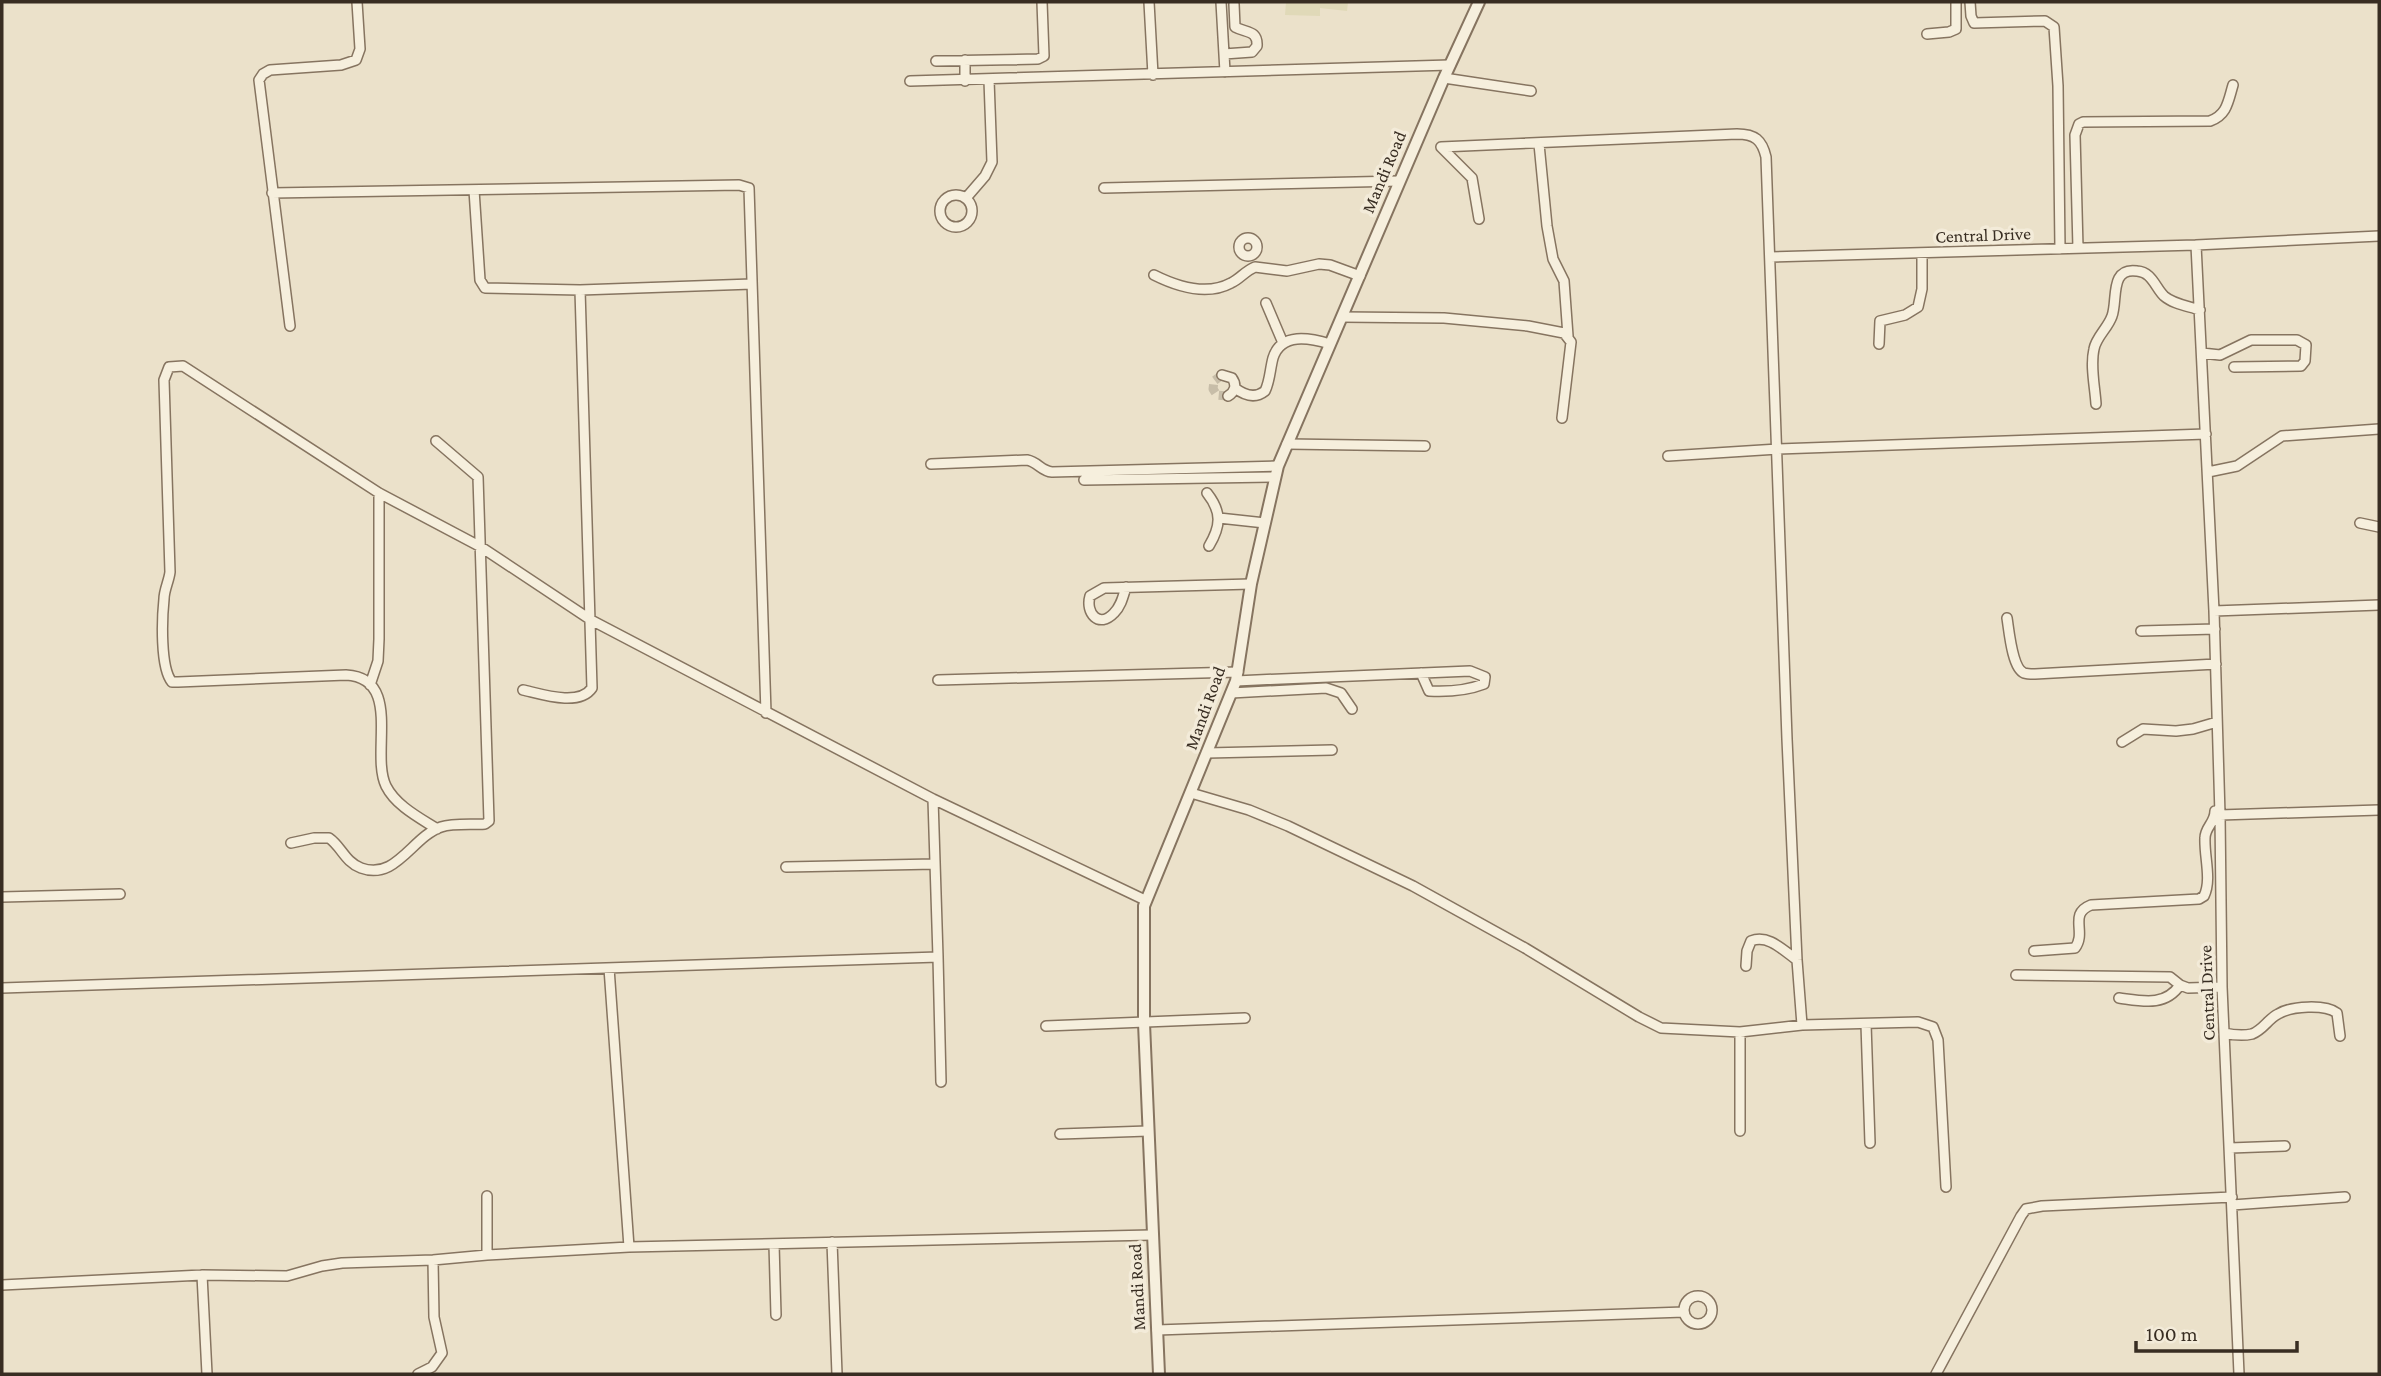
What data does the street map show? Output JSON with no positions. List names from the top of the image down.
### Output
{
  "streets": {
    "street": ["Mandi Road", "Central Drive"]
  },
  "scale_bar": "100 m"
}
